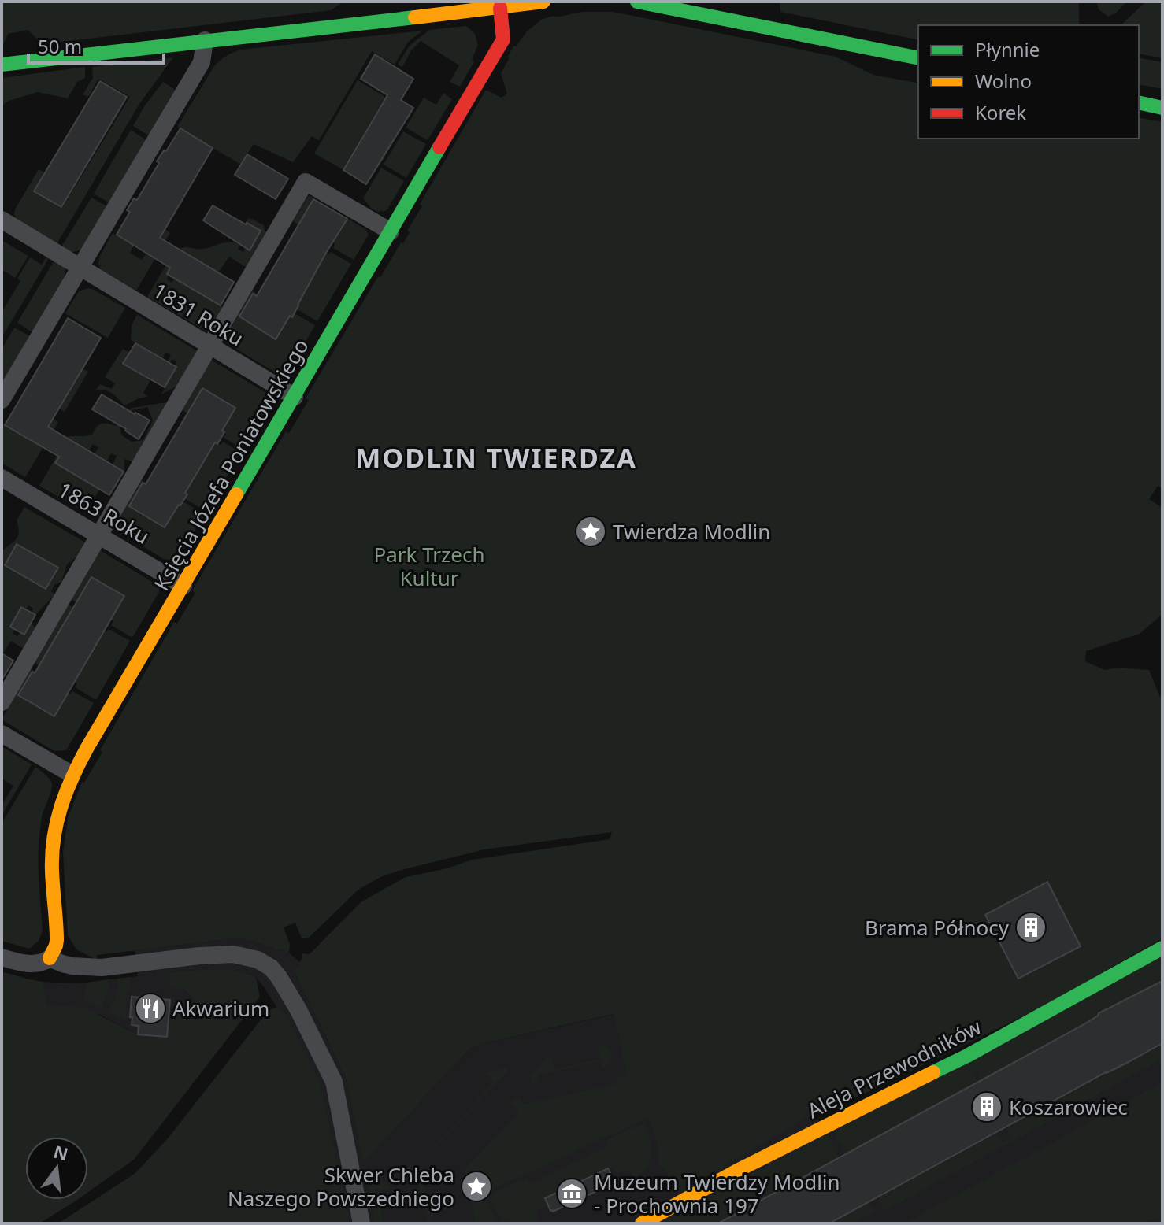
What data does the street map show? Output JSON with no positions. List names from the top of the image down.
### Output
{
  "streets": {
    "street": [
      "1831 Roku",
      "Księcia Józefa Poniatowskiego",
      "1863 Roku",
      "Aleja Przewodników"
    ]
  },
  "crossings": [
    ["1831 Roku", "Księcia Józefa Poniatowskiego"],
    ["Księcia Józefa Poniatowskiego", "1863 Roku"]
  ],
  "districts": ["MODLIN TWIERDZA"],
  "parks": ["Park Trzech Kultur"],
  "places": {
    "place": ["Twierdza Modlin", "Skwer Chleba Naszego Powszedniego"],
    "building": ["Brama Północy", "Koszarowiec"],
    "restaurant": ["Akwarium"],
    "museum": ["Muzeum Twierdzy Modlin - Prochownia 197"]
  },
  "legend": ["Płynnie", "Wolno", "Korek"],
  "scale_bar": "50 m",
  "north": "top"
}
